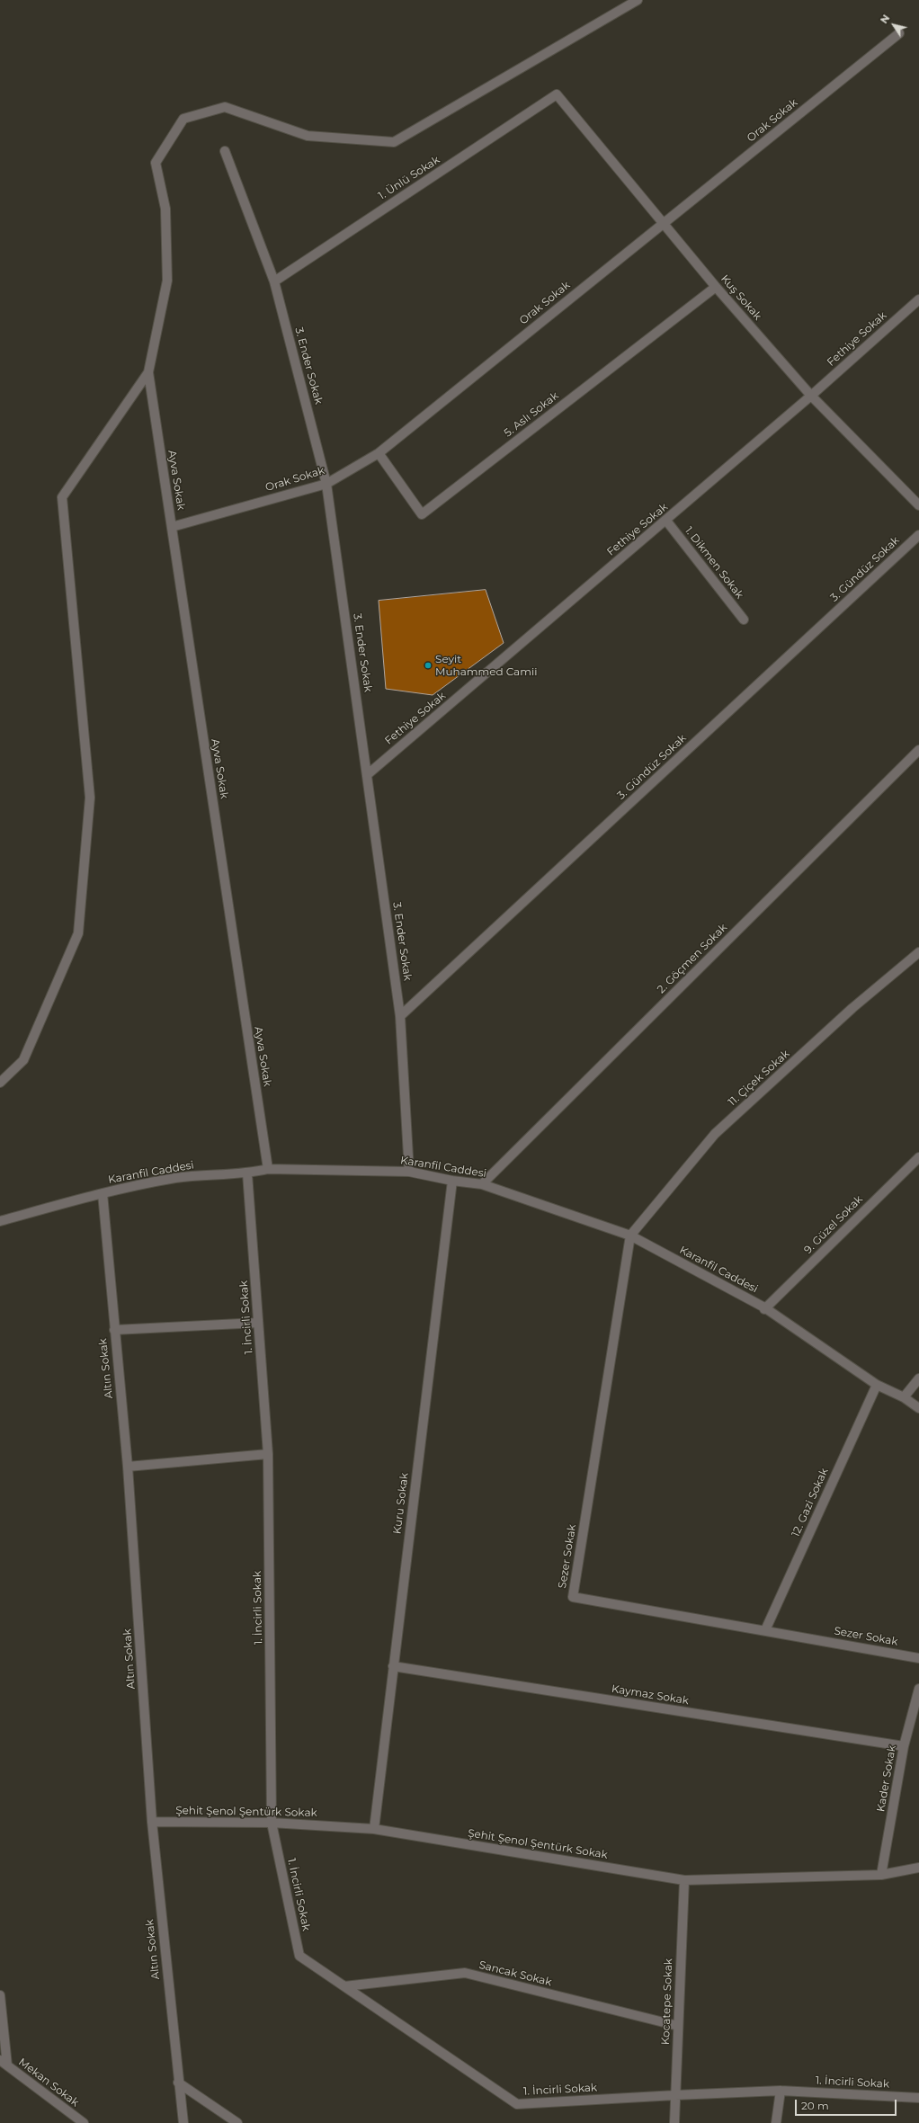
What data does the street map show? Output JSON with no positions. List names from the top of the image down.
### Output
{
  "streets": {
    "street": [
      "Orak Sokak",
      "1. Ünlü Sokak",
      "Kuş Sokak",
      "Fethiye Sokak",
      "3. Ender Sokak",
      "5. Aslı Sokak",
      "Ayva Sokak",
      "1. Dikmen Sokak",
      "3. Gündüz Sokak",
      "2. Göçmen Sokak",
      "11. Çiçek Sokak",
      "Karanfil Caddesi",
      "9. Güzel Sokak",
      "1. İncirli Sokak",
      "Altın Sokak",
      "12. Gazi Sokak",
      "Kuru Sokak",
      "Sezer Sokak",
      "Kaymaz Sokak",
      "Kader Sokak",
      "Şehit Şenol Şentürk Sokak",
      "Sancak Sokak",
      "Kocatepe Sokak",
      "Mekan Sokak"
    ]
  },
  "crossings": [
    ["Orak Sokak", "Kuş Sokak"],
    ["Orak Sokak", "3. Ender Sokak"],
    ["Orak Sokak", "5. Aslı Sokak"],
    ["Orak Sokak", "Ayva Sokak"],
    ["1. Ünlü Sokak", "Kuş Sokak"],
    ["1. Ünlü Sokak", "3. Ender Sokak"],
    ["Kuş Sokak", "Fethiye Sokak"],
    ["Kuş Sokak", "5. Aslı Sokak"],
    ["Fethiye Sokak", "3. Ender Sokak"],
    ["Fethiye Sokak", "1. Dikmen Sokak"],
    ["3. Ender Sokak", "3. Gündüz Sokak"],
    ["3. Ender Sokak", "Karanfil Caddesi"],
    ["Ayva Sokak", "Karanfil Caddesi"],
    ["2. Göçmen Sokak", "Karanfil Caddesi"],
    ["11. Çiçek Sokak", "Karanfil Caddesi"],
    ["11. Çiçek Sokak", "Sezer Sokak"],
    ["Karanfil Caddesi", "9. Güzel Sokak"],
    ["Karanfil Caddesi", "1. İncirli Sokak"],
    ["Karanfil Caddesi", "Altın Sokak"],
    ["Karanfil Caddesi", "12. Gazi Sokak"],
    ["Karanfil Caddesi", "Kuru Sokak"],
    ["Karanfil Caddesi", "Sezer Sokak"],
    ["1. İncirli Sokak", "Şehit Şenol Şentürk Sokak"],
    ["1. İncirli Sokak", "Sancak Sokak"],
    ["1. İncirli Sokak", "Kocatepe Sokak"],
    ["Altın Sokak", "Şehit Şenol Şentürk Sokak"],
    ["12. Gazi Sokak", "Sezer Sokak"],
    ["Kuru Sokak", "Kaymaz Sokak"],
    ["Kuru Sokak", "Şehit Şenol Şentürk Sokak"],
    ["Kaymaz Sokak", "Kader Sokak"],
    ["Kader Sokak", "Şehit Şenol Şentürk Sokak"],
    ["Şehit Şenol Şentürk Sokak", "Kocatepe Sokak"],
    ["Sancak Sokak", "Kocatepe Sokak"]
  ],
  "places": ["Seyit Muhammed Camii"],
  "scale_bar": "20 m",
  "north": "top left"
}
